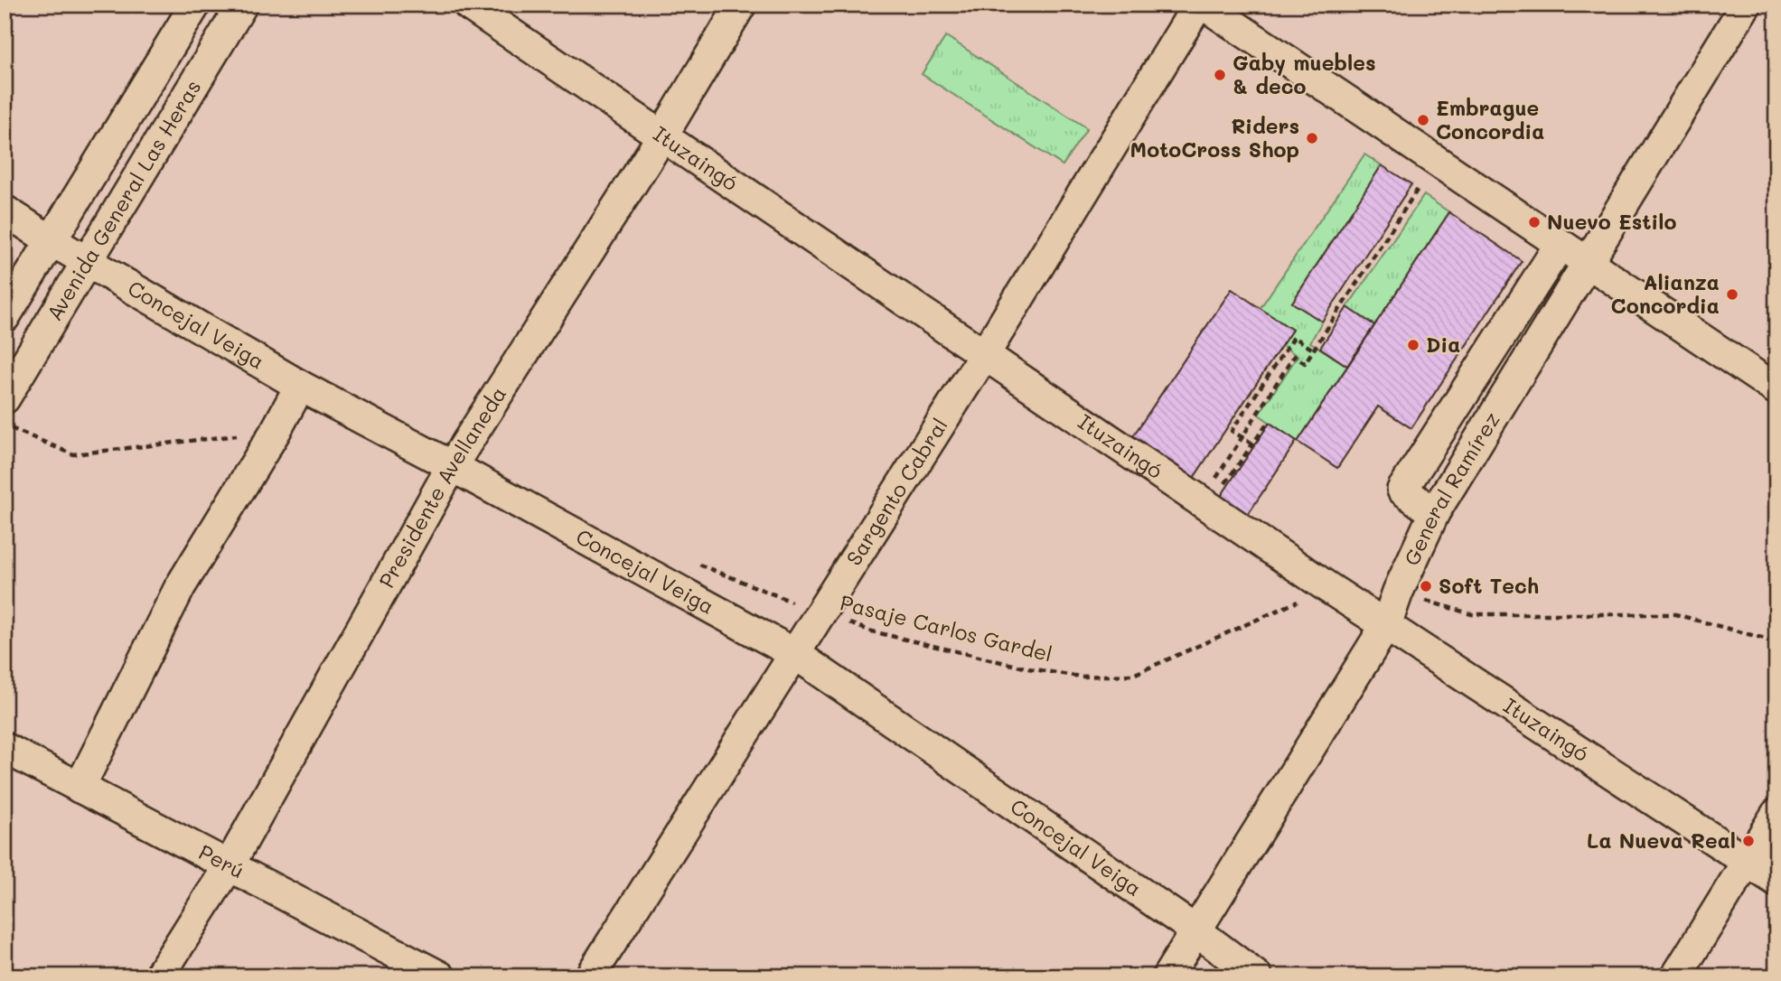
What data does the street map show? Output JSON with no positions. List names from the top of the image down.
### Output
{
  "streets": {
    "street": [
      "Ituzaingó",
      "Avenida General Las Heras",
      "Concejal Veiga",
      "Presidente Avellaneda",
      "General Ramírez",
      "Sargento Cabral",
      "Perú"
    ],
    "path": ["Pasaje Carlos Gardel"]
  },
  "crossings": [
    ["Ituzaingó", "Presidente Avellaneda"],
    ["Ituzaingó", "General Ramírez"],
    ["Ituzaingó", "Sargento Cabral"],
    ["Ituzaingó", "Pasaje Carlos Gardel"],
    ["Avenida General Las Heras", "Concejal Veiga"],
    ["Concejal Veiga", "Presidente Avellaneda"],
    ["Concejal Veiga", "General Ramírez"],
    ["Concejal Veiga", "Sargento Cabral"],
    ["Presidente Avellaneda", "Perú"],
    ["Sargento Cabral", "Pasaje Carlos Gardel"]
  ],
  "places": [
    "Gaby muebles & deco",
    "Embrague Concordia",
    "Riders MotoCross Shop",
    "Nuevo Estilo",
    "Alianza Concordia",
    "Dia",
    "Soft Tech",
    "La Nueva Real"
  ]
}
